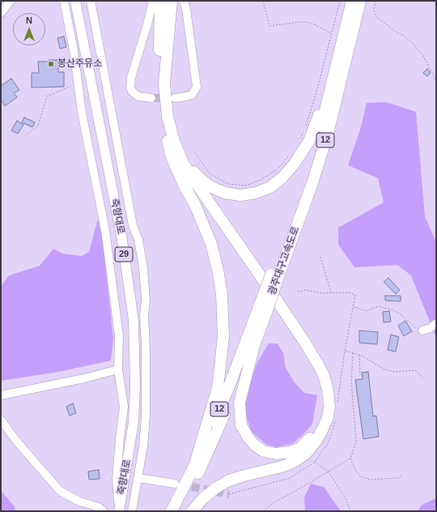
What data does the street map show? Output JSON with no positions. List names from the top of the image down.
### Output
{
  "streets": {
    "highway": ["12", "광주대구고속도로"],
    "main road": ["죽향대로", "29"]
  },
  "places": ["봉산주유소"],
  "north": "top"
}
